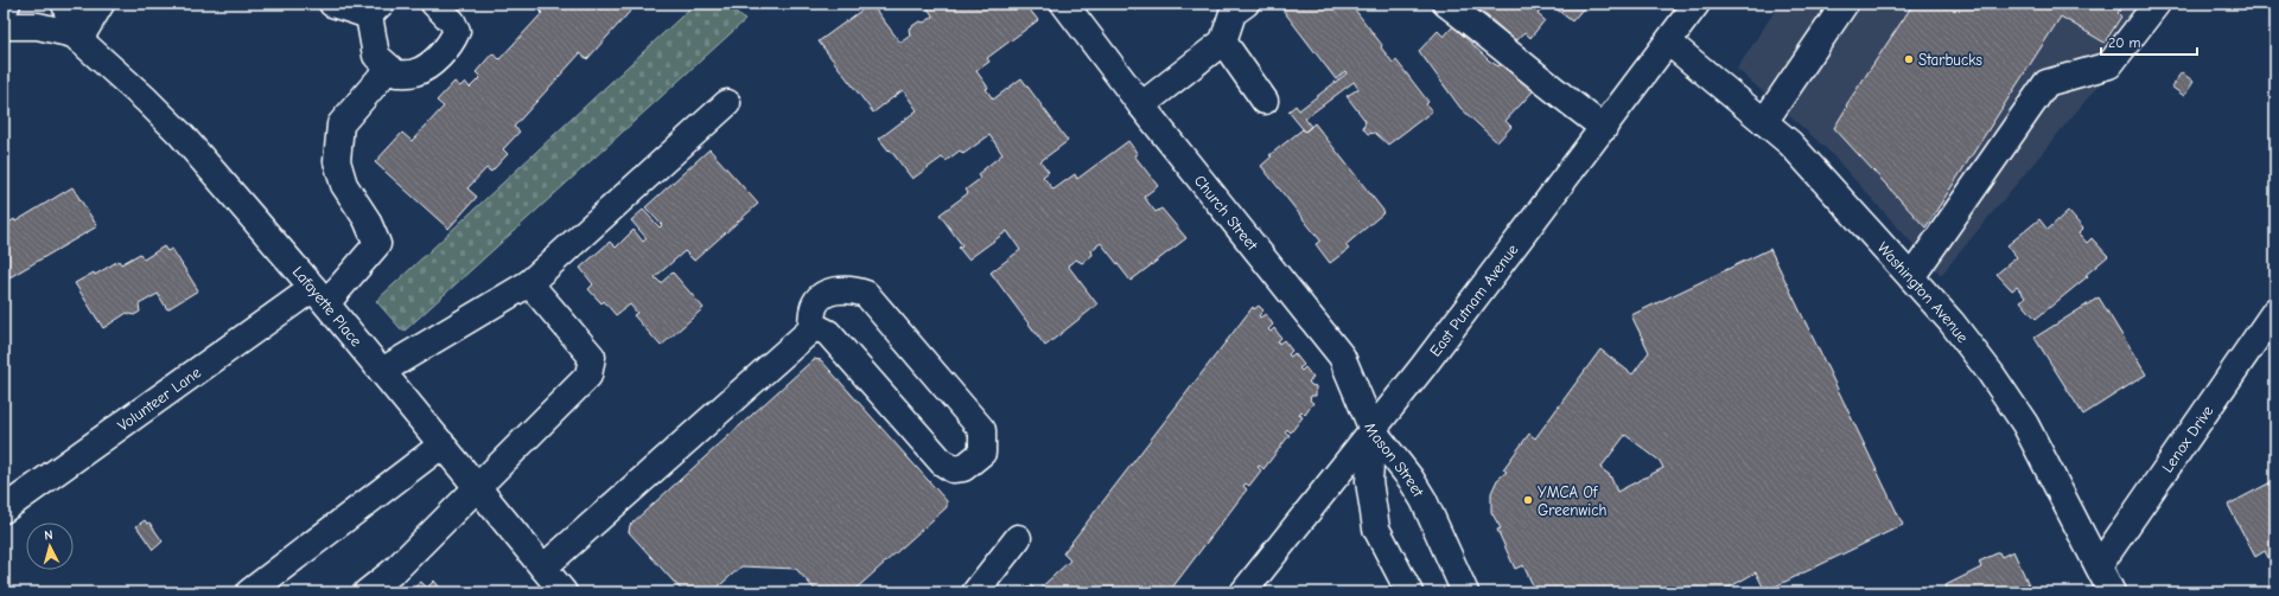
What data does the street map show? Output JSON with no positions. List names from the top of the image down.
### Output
{
  "streets": {
    "street": [
      "Church Street",
      "Washington Avenue",
      "East Putnam Avenue",
      "Lafayette Place",
      "Volunteer Lane",
      "Lenox Drive",
      "Mason Street"
    ]
  },
  "crossings": [
    ["Church Street", "East Putnam Avenue"],
    ["Church Street", "Mason Street"],
    ["Washington Avenue", "East Putnam Avenue"],
    ["Washington Avenue", "Lenox Drive"],
    ["East Putnam Avenue", "Mason Street"],
    ["Lafayette Place", "Volunteer Lane"]
  ],
  "places": ["Starbucks", "YMCA Of Greenwich"],
  "scale_bar": "20 m",
  "north": "top"
}
